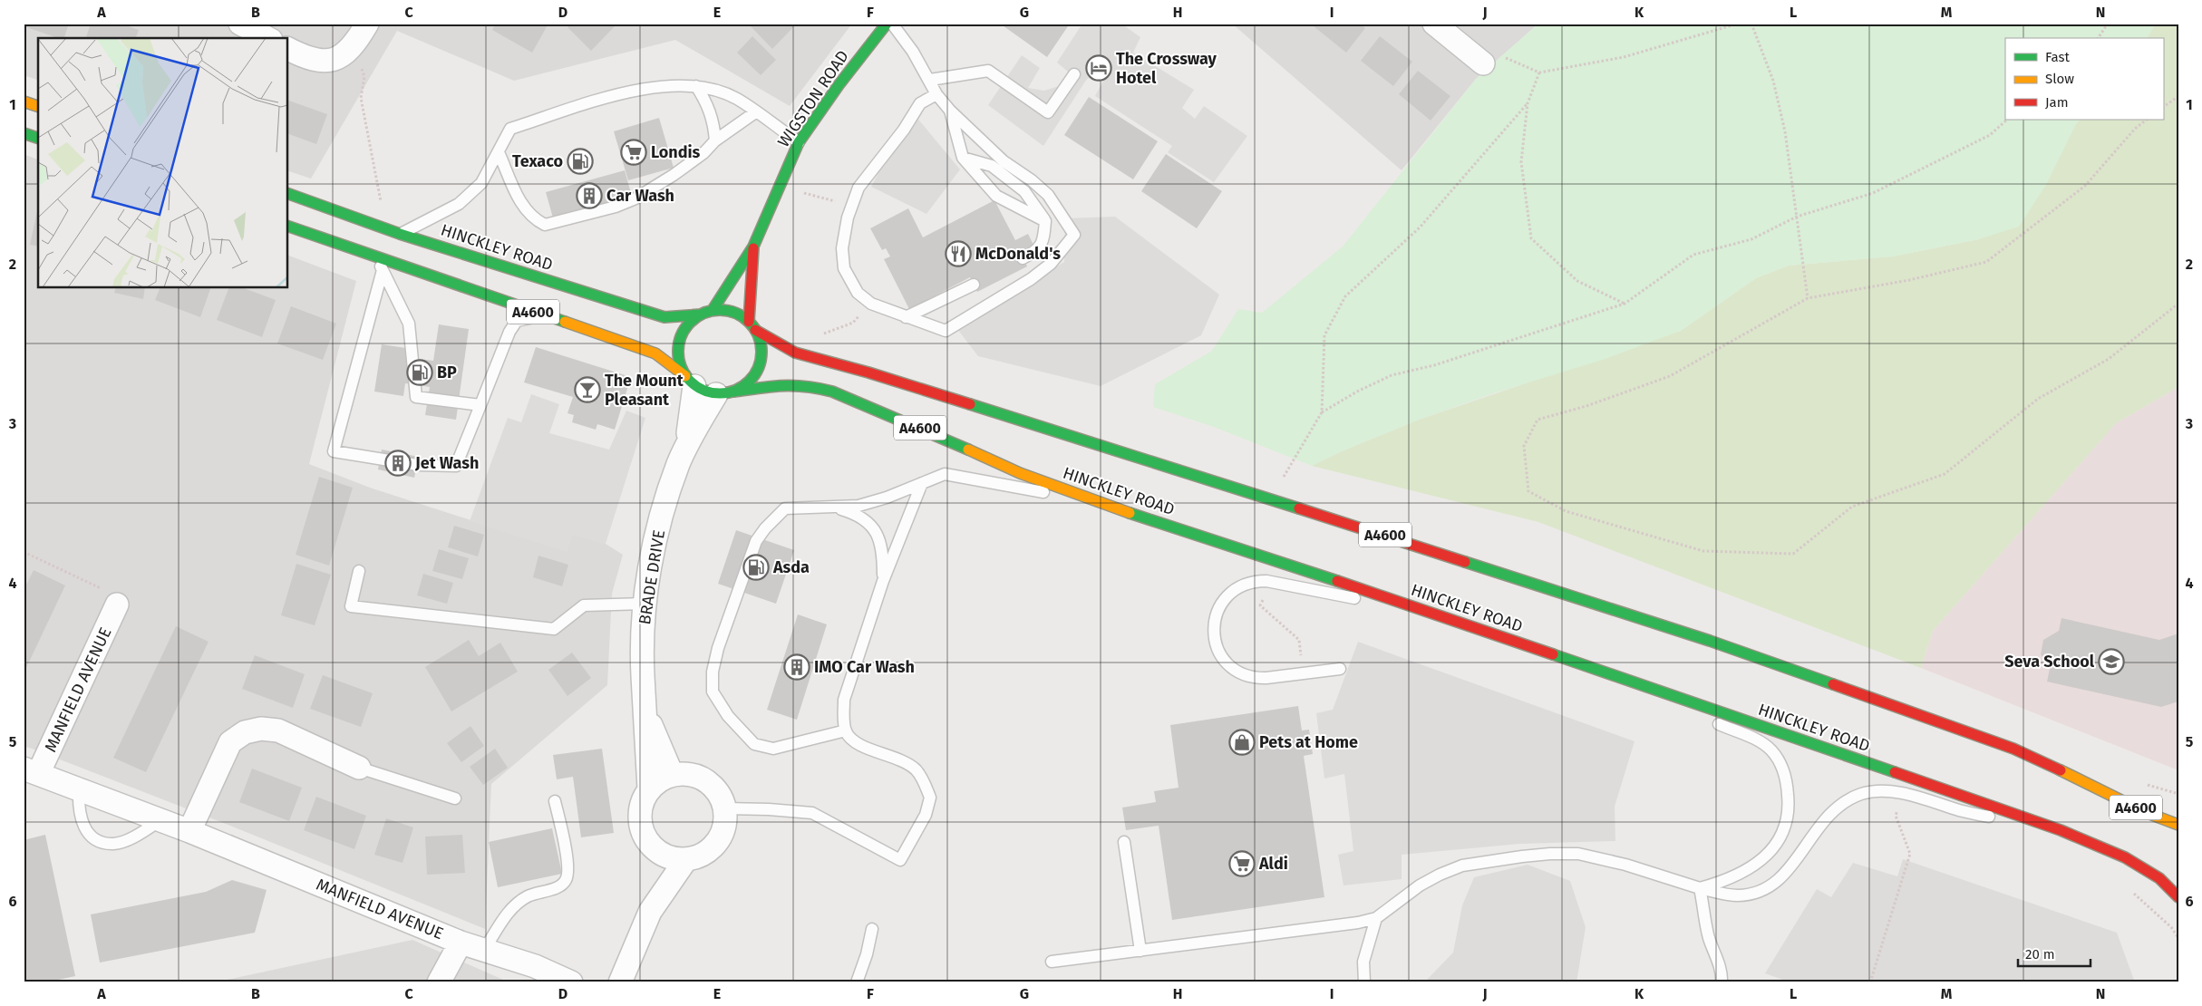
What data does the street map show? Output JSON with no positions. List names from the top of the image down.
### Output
{
  "streets": {
    "main road": ["WIGSTON ROAD", "HINCKLEY ROAD", "A4600"],
    "street": ["BRADE DRIVE", "MANFIELD AVENUE"]
  },
  "crossings": [
    ["WIGSTON ROAD", "HINCKLEY ROAD"],
    ["WIGSTON ROAD", "A4600"],
    ["WIGSTON ROAD", "BRADE DRIVE"],
    ["HINCKLEY ROAD", "A4600"],
    ["HINCKLEY ROAD", "BRADE DRIVE"],
    ["A4600", "BRADE DRIVE"]
  ],
  "places": {
    "hotel": ["The Crossway Hotel"],
    "supermarket": ["Londis", "Aldi"],
    "fuel station": ["Texaco", "BP", "Asda"],
    "building": ["Car Wash", "Jet Wash", "IMO Car Wash"],
    "restaurant": ["McDonald's"],
    "bar": ["The Mount Pleasant"],
    "school or university": ["Seva School"],
    "shop": ["Pets at Home"]
  },
  "legend": ["Fast", "Slow", "Jam"],
  "scale_bar": "20 m",
  "grid": {
    "columns": [
      "A",
      "B",
      "C",
      "D",
      "E",
      "F",
      "G",
      "H",
      "I",
      "J",
      "K",
      "L",
      "M",
      "N"
    ],
    "rows": [
      "1",
      "2",
      "3",
      "4",
      "5",
      "6"
    ]
  }
}
